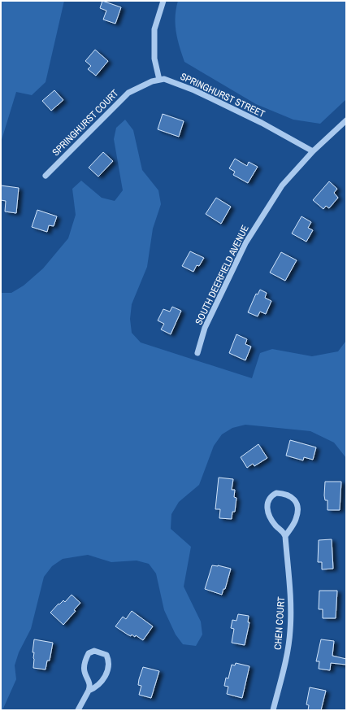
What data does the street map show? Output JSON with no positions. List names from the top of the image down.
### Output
{
  "streets": {
    "street": [
      "SPRINGHURST STREET",
      "SPRINGHURST COURT",
      "SOUTH DEERFIELD AVENUE",
      "CHEN COURT"
    ]
  },
  "crossings": [
    ["SPRINGHURST STREET", "SPRINGHURST COURT"],
    ["SPRINGHURST STREET", "SOUTH DEERFIELD AVENUE"]
  ]
}
